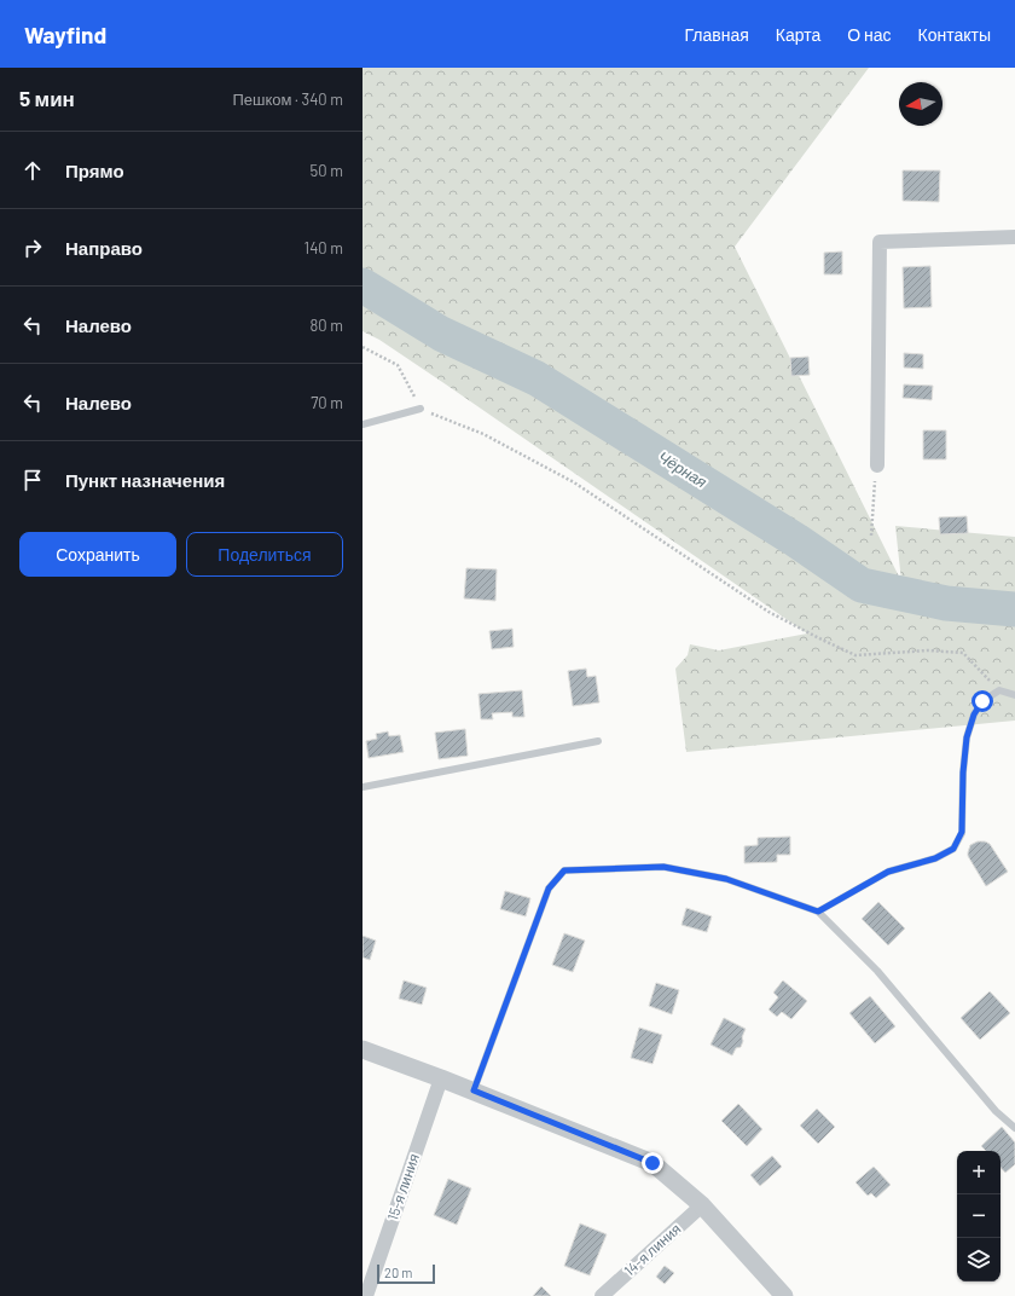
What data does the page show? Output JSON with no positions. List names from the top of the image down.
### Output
{
  "streets": {
    "street": ["15-я линия", "14-я линия"]
  },
  "water": ["Чёрная"],
  "scale_bar": "20 m",
  "north": "left",
  "page": {
    "header": "Wayfind",
    "nav": [
      "Главная",
      "Карта",
      "О нас",
      "Контакты"
    ],
    "heading": ["5 мин", "Пешком · 340 m"],
    "list": [
      ["Прямо", "50 m"],
      ["Направо", "140 m"],
      ["Налево", "80 m"],
      ["Налево", "70 m"],
      "Пункт назначения"
    ],
    "buttons": ["Сохранить", "Поделиться"],
    "map_buttons": ["+", "−"],
    "scale": "20 m"
  }
}
